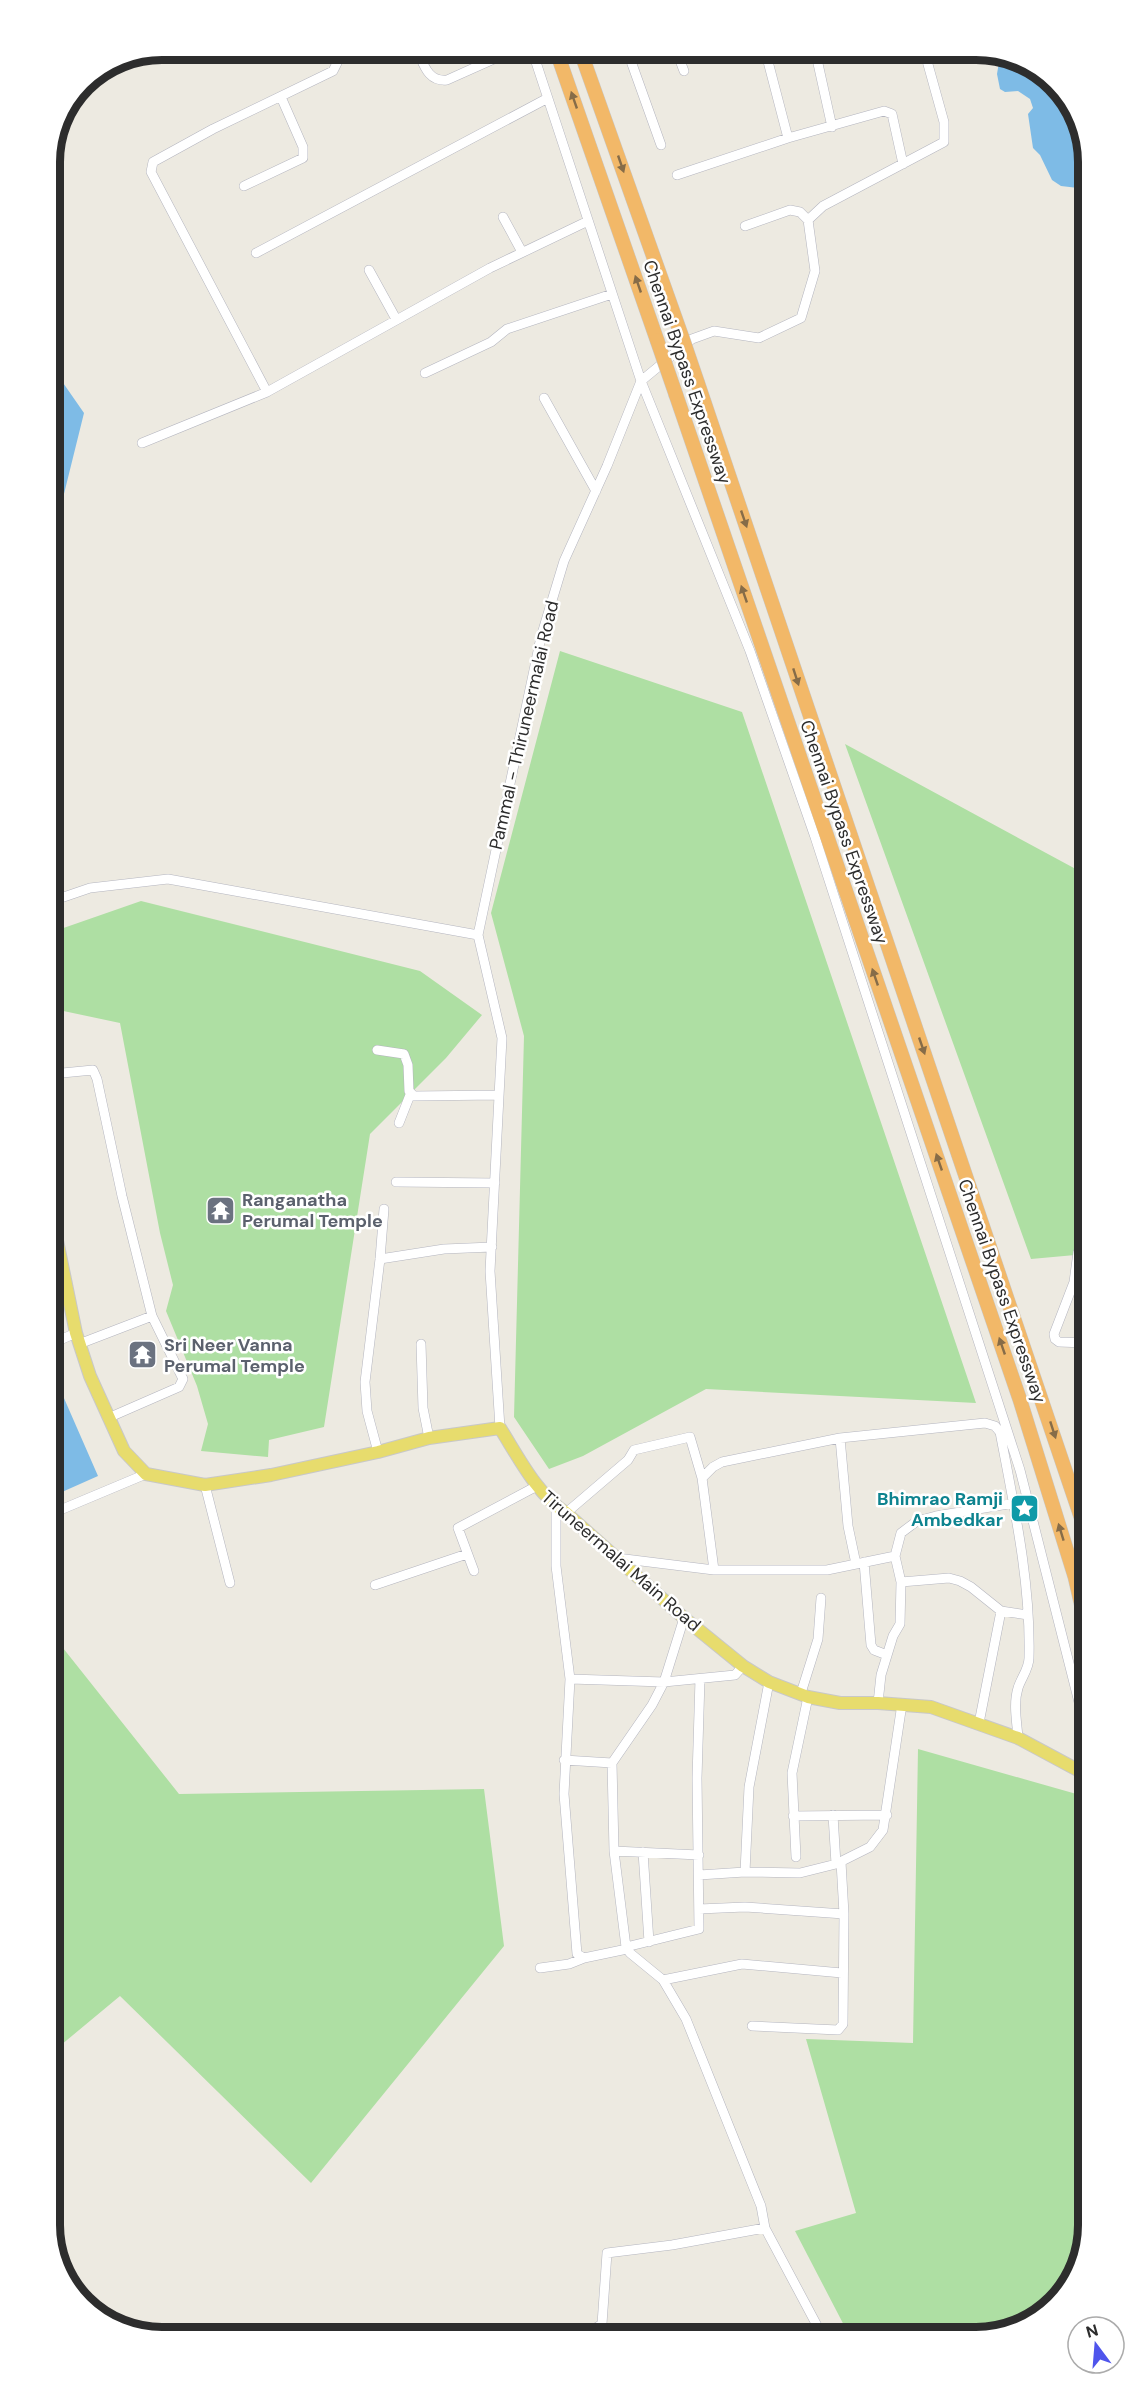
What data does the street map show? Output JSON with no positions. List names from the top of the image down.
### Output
{
  "streets": {
    "highway": ["Chennai Bypass Expressway"],
    "main road": ["Tiruneermalai Main Road"],
    "street": ["Pammal - Thiruneermalai Road"]
  },
  "places": {
    "temple": ["Ranganatha Perumal Temple", "Sri Neer Vanna Perumal Temple"],
    "place": ["Bhimrao Ramji Ambedkar"]
  },
  "north": "top"
}
